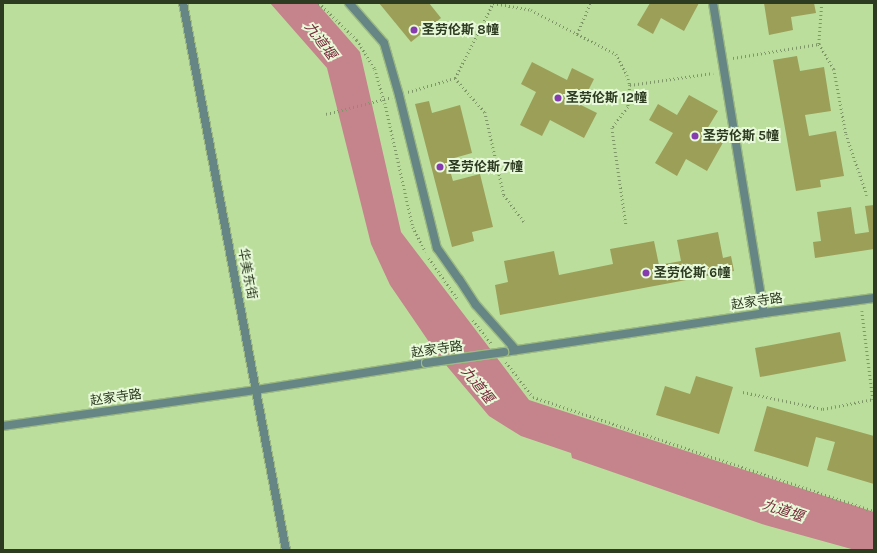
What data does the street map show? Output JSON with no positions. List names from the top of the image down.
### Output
{
  "streets": {
    "street": ["华美东街", "赵家寺路"]
  },
  "crossings": [
    ["华美东街", "赵家寺路"]
  ],
  "water": ["九道堰"],
  "places": [
    "圣劳伦斯 8幢",
    "圣劳伦斯 12幢",
    "圣劳伦斯 5幢",
    "圣劳伦斯 7幢",
    "圣劳伦斯 6幢"
  ]
}
